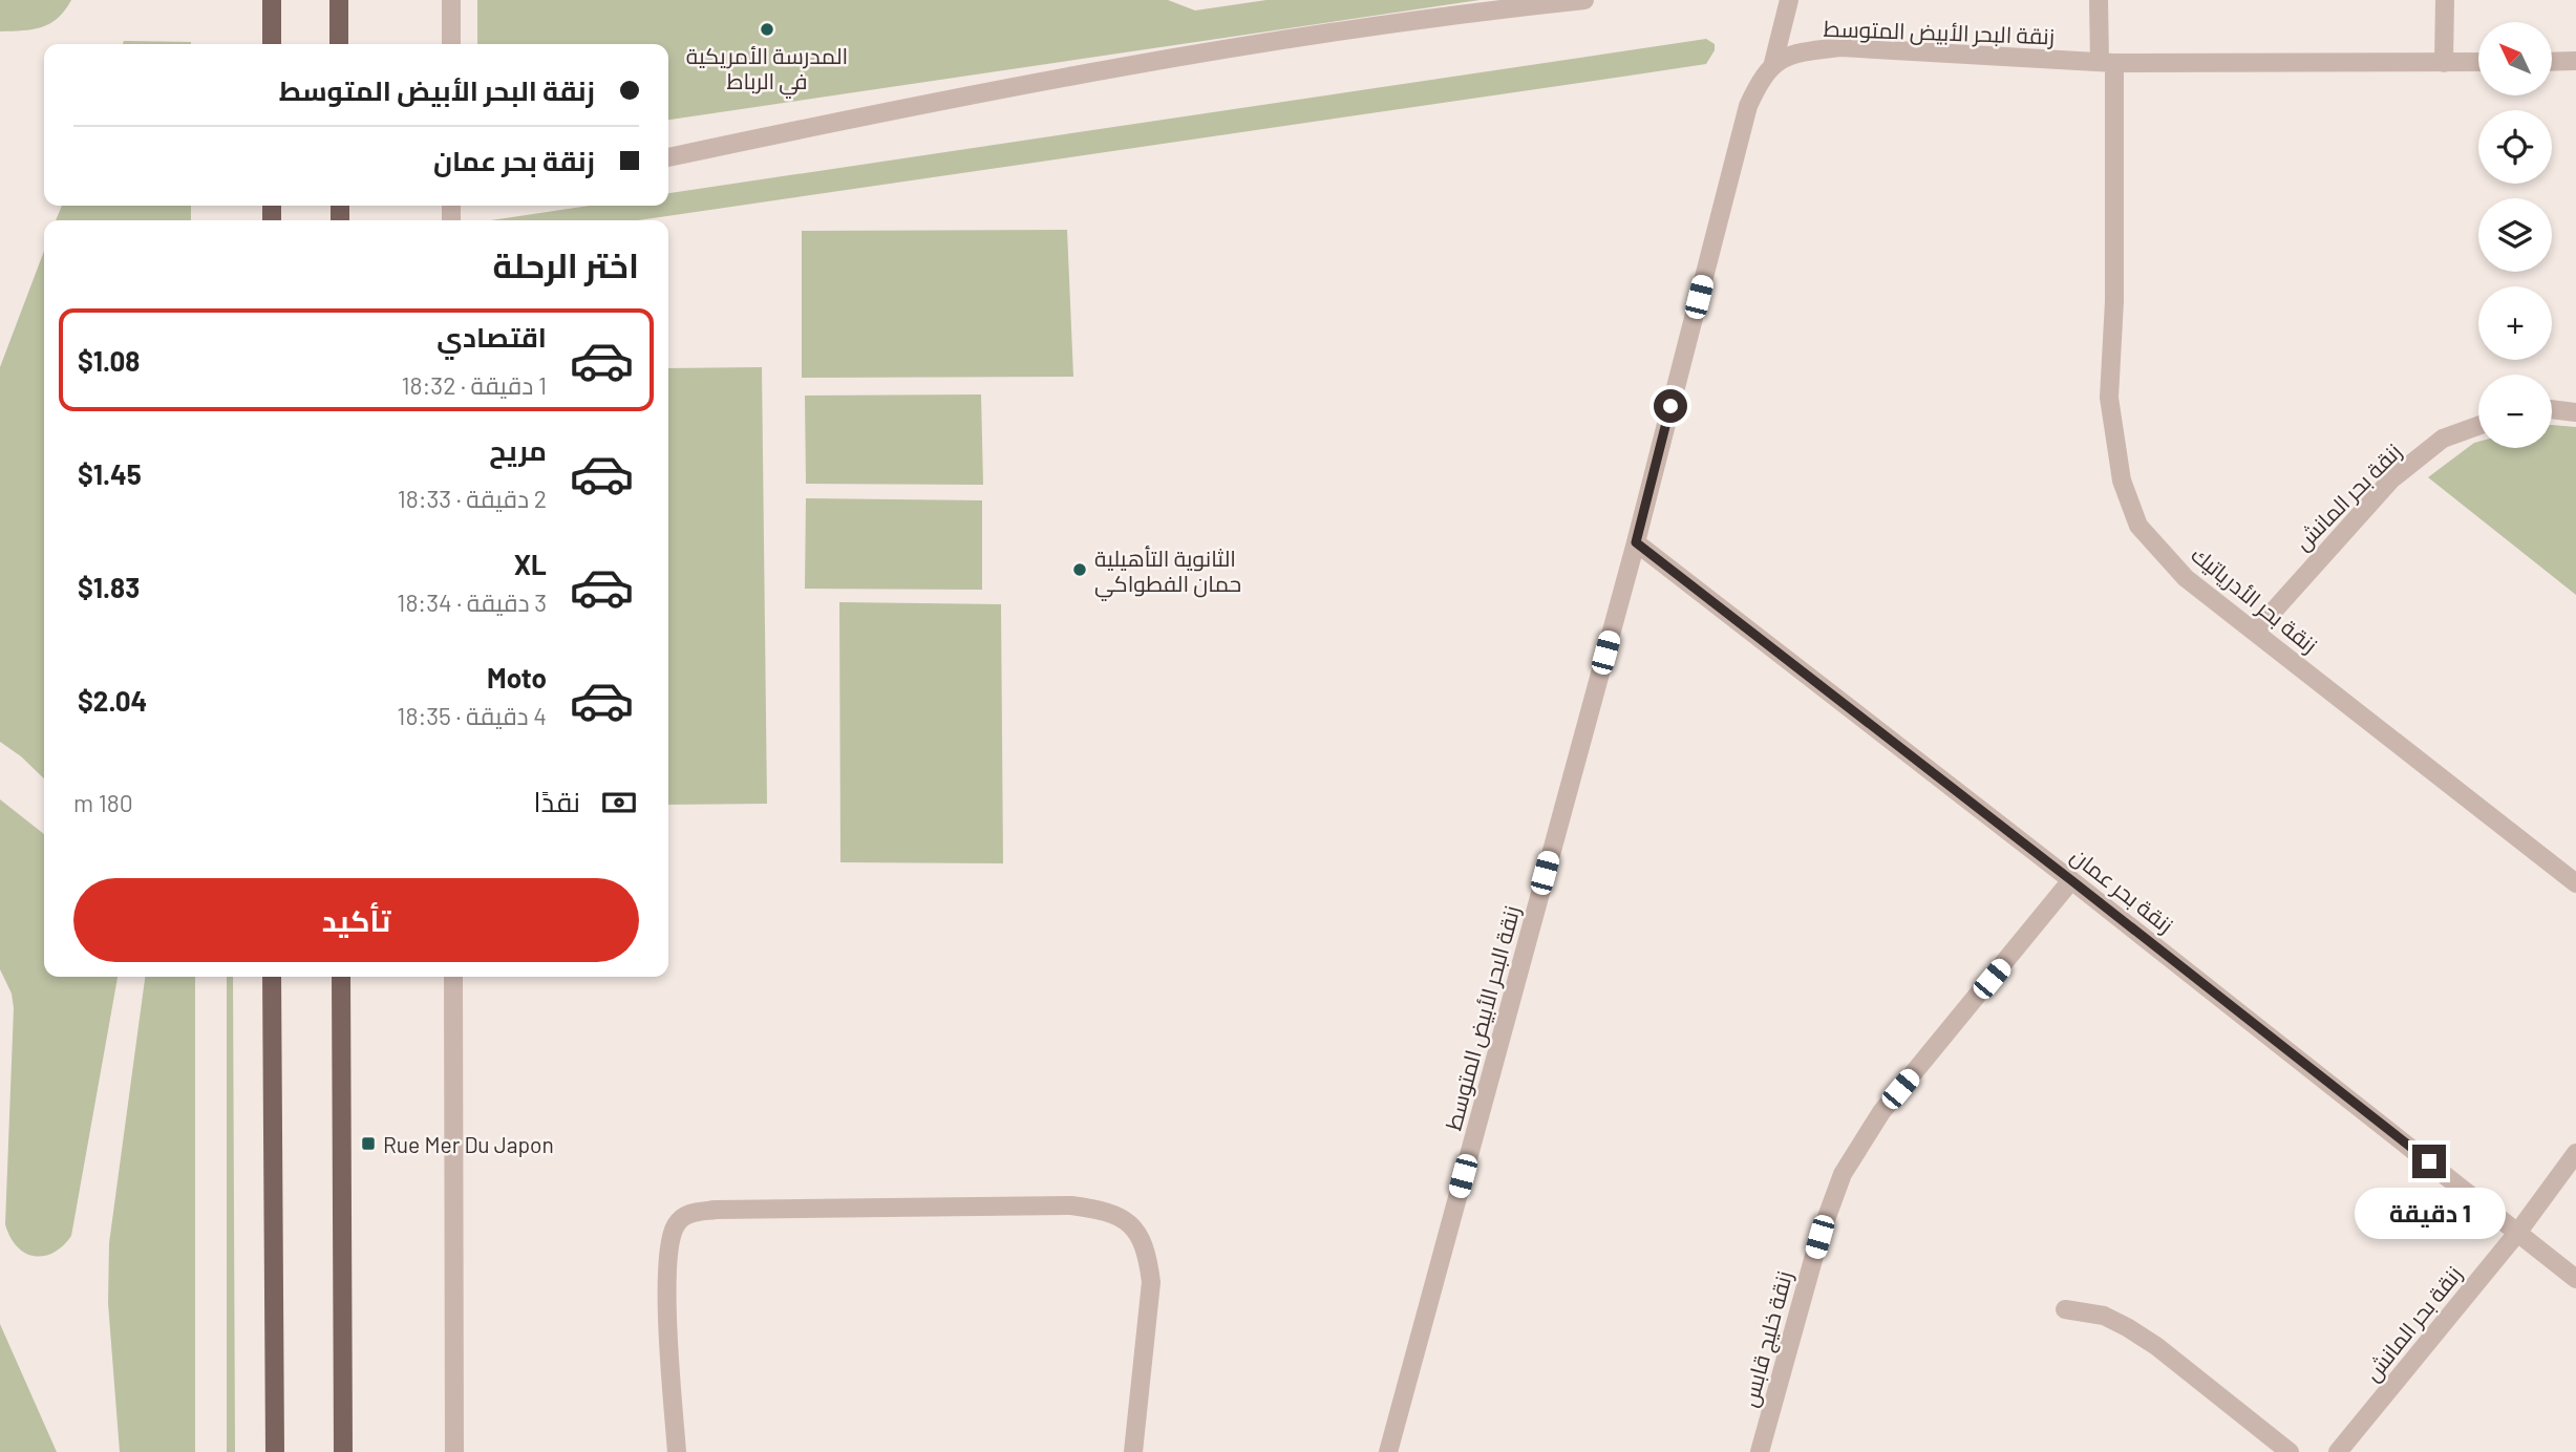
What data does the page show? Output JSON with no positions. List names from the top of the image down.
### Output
{
  "streets": {
    "street": [
      "زنقة البحر الأبيض المتوسط",
      "زنقة بحر المانش",
      "زنقة بحر الأدرياتيك",
      "زنقة بحر عمان",
      "زنقة خليج قابس"
    ]
  },
  "crossings": [
    ["زنقة البحر الأبيض المتوسط", "زنقة بحر الأدرياتيك"],
    ["زنقة البحر الأبيض المتوسط", "زنقة بحر عمان"],
    ["زنقة بحر المانش", "زنقة بحر الأدرياتيك"],
    ["زنقة بحر المانش", "زنقة بحر عمان"],
    ["زنقة بحر عمان", "زنقة خليج قابس"]
  ],
  "places": {
    "other": ["المدرسة الأمريكية في الرباط", "الثانوية التأهيلية حمان الفطواكي"],
    "transit": ["Rue Mer Du Japon"]
  },
  "north": "top left",
  "page": {
    "map_buttons": ["+", "−"],
    "banner": ["زنقة البحر الأبيض المتوسط", "زنقة بحر عمان"],
    "heading": "اختر الرحلة",
    "list": [
      {
        "name": "اقتصادي",
        "note": "1 دقيقة · 18:32",
        "value": "$1.08"
      },
      {
        "name": "مريح",
        "note": "2 دقيقة · 18:33",
        "value": "$1.45"
      },
      {
        "name": "XL",
        "note": "3 دقيقة · 18:34",
        "value": "$1.83"
      },
      {
        "name": "Moto",
        "note": "4 دقيقة · 18:35",
        "value": "$2.04"
      }
    ],
    "pay": ["نقدًا", "180 m"],
    "buttons": "تأكيد",
    "bubble": "1 دقيقة"
  }
}
